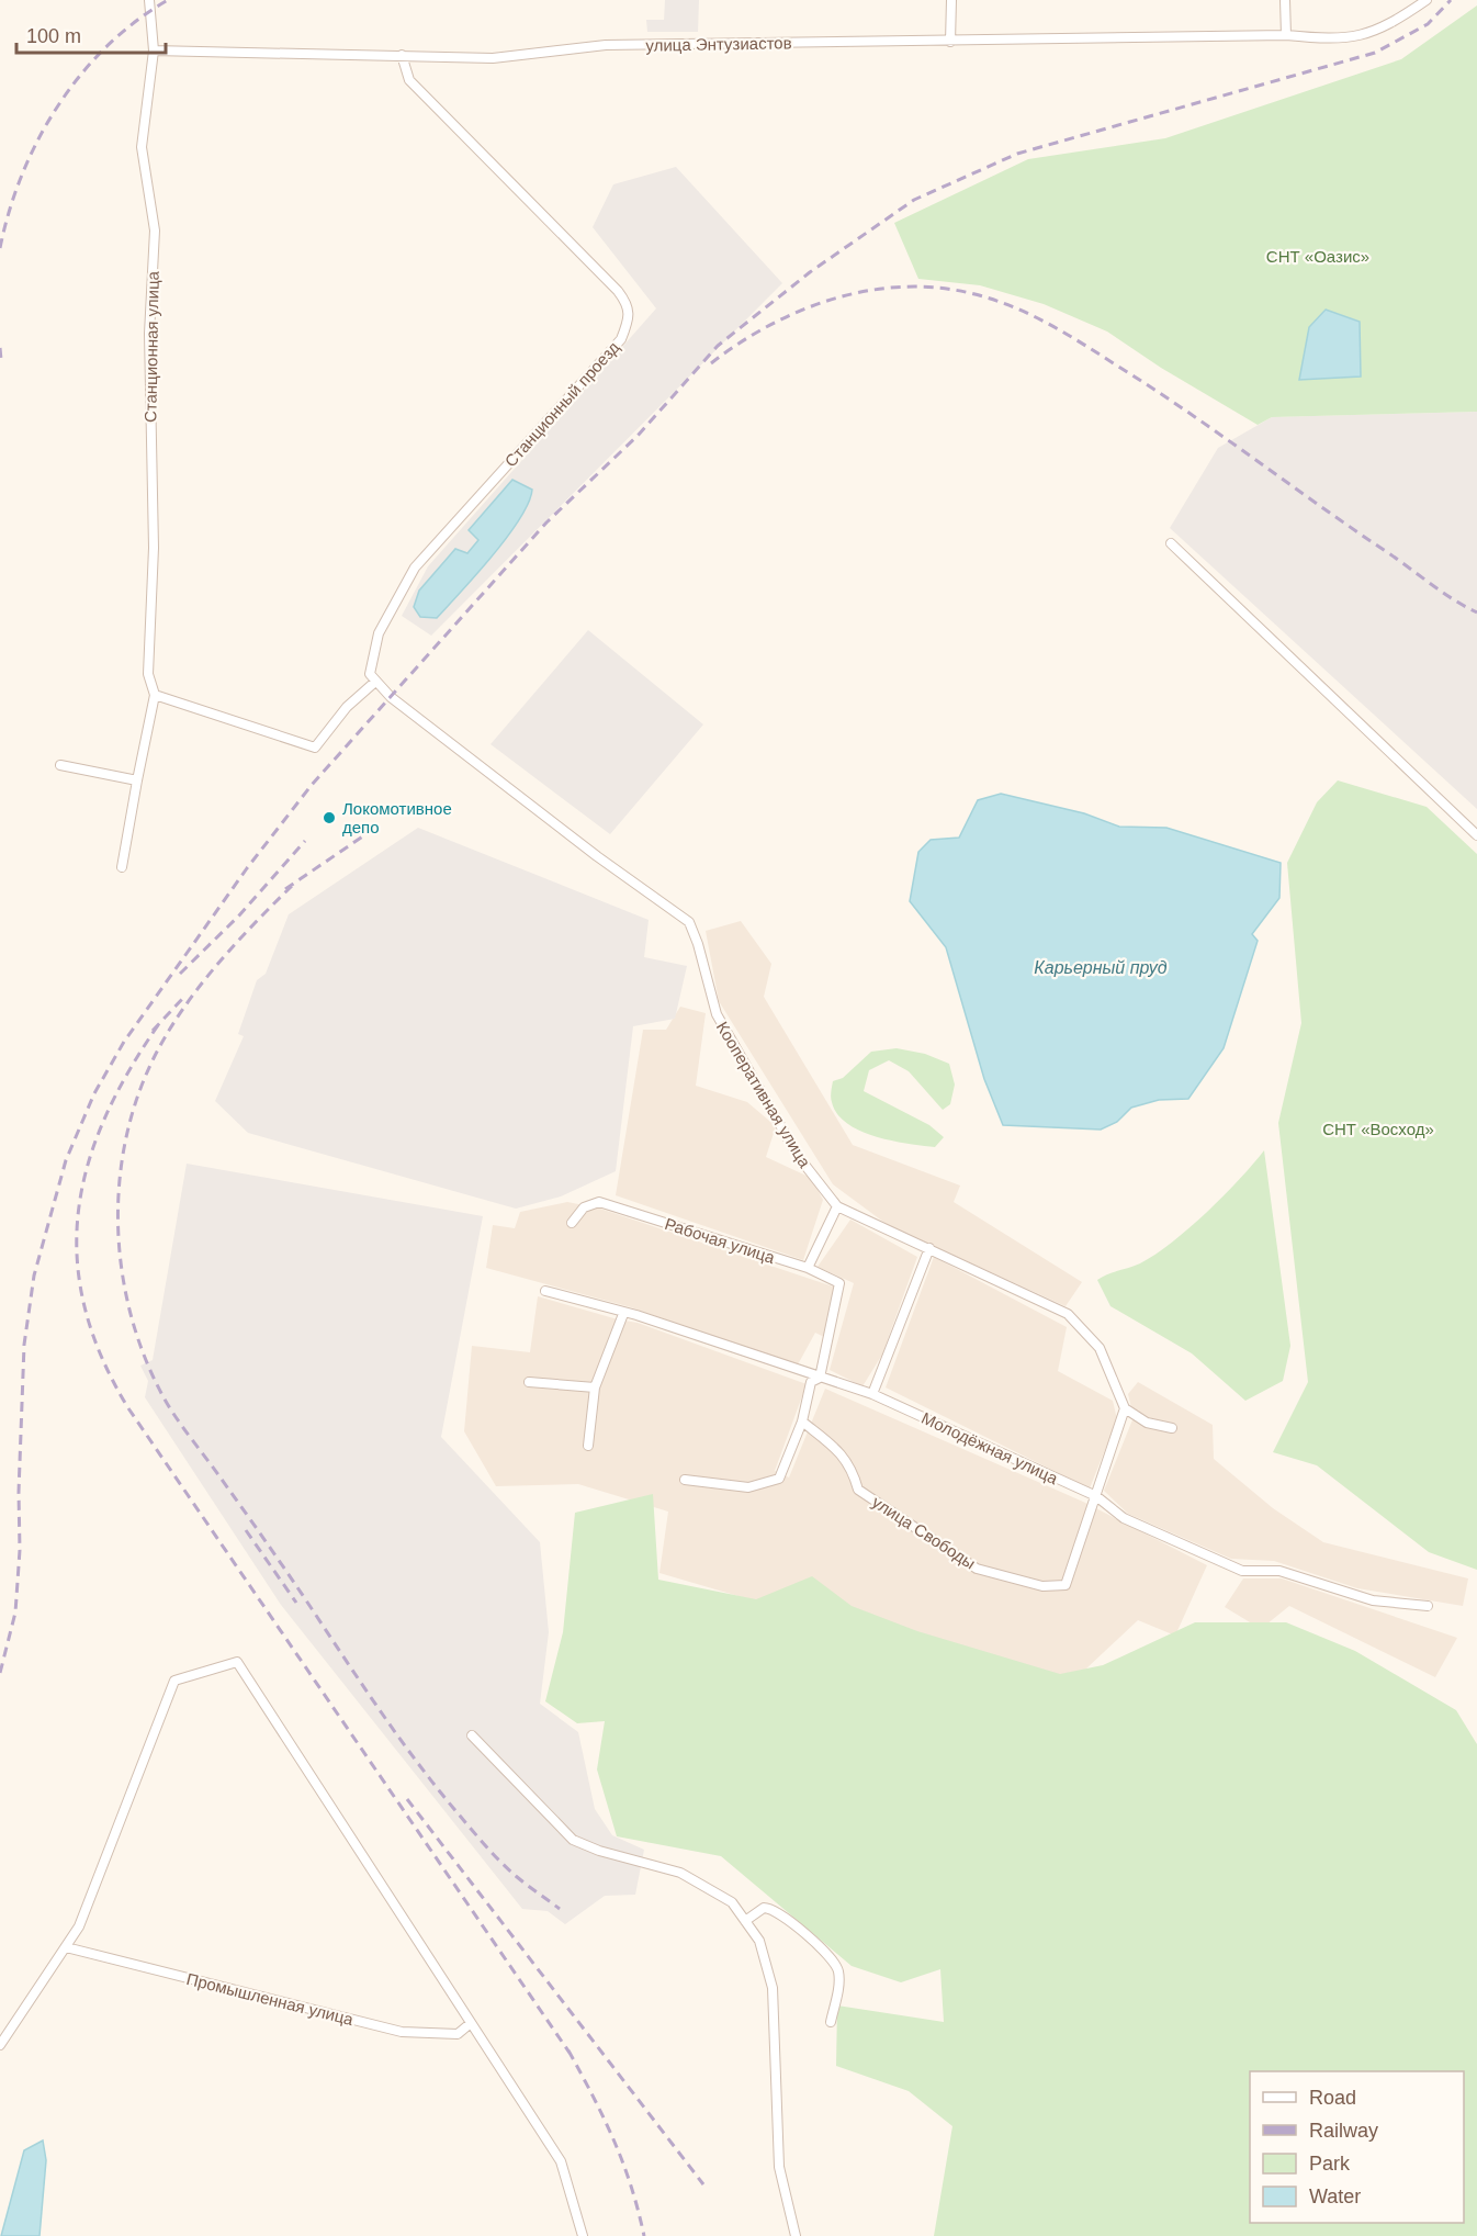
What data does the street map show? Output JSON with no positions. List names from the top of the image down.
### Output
{
  "streets": {
    "street": [
      "улица Энтузиастов",
      "Станционная улица",
      "Станционный проезд",
      "Кооперативная улица",
      "Рабочая улица",
      "Молодёжная улица",
      "улица Свободы",
      "Промышленная улица"
    ]
  },
  "crossings": [
    ["улица Энтузиастов", "Станционная улица"],
    ["улица Энтузиастов", "Станционный проезд"],
    ["Станционный проезд", "Кооперативная улица"],
    ["Рабочая улица", "Молодёжная улица"],
    ["Молодёжная улица", "улица Свободы"]
  ],
  "water": ["Карьерный пруд"],
  "parks": ["СНТ «Оазис»", "СНТ «Восход»"],
  "places": ["Локомотивное депо"],
  "legend": [
    "Road",
    "Railway",
    "Park",
    "Water"
  ],
  "scale_bar": "100 m"
}
